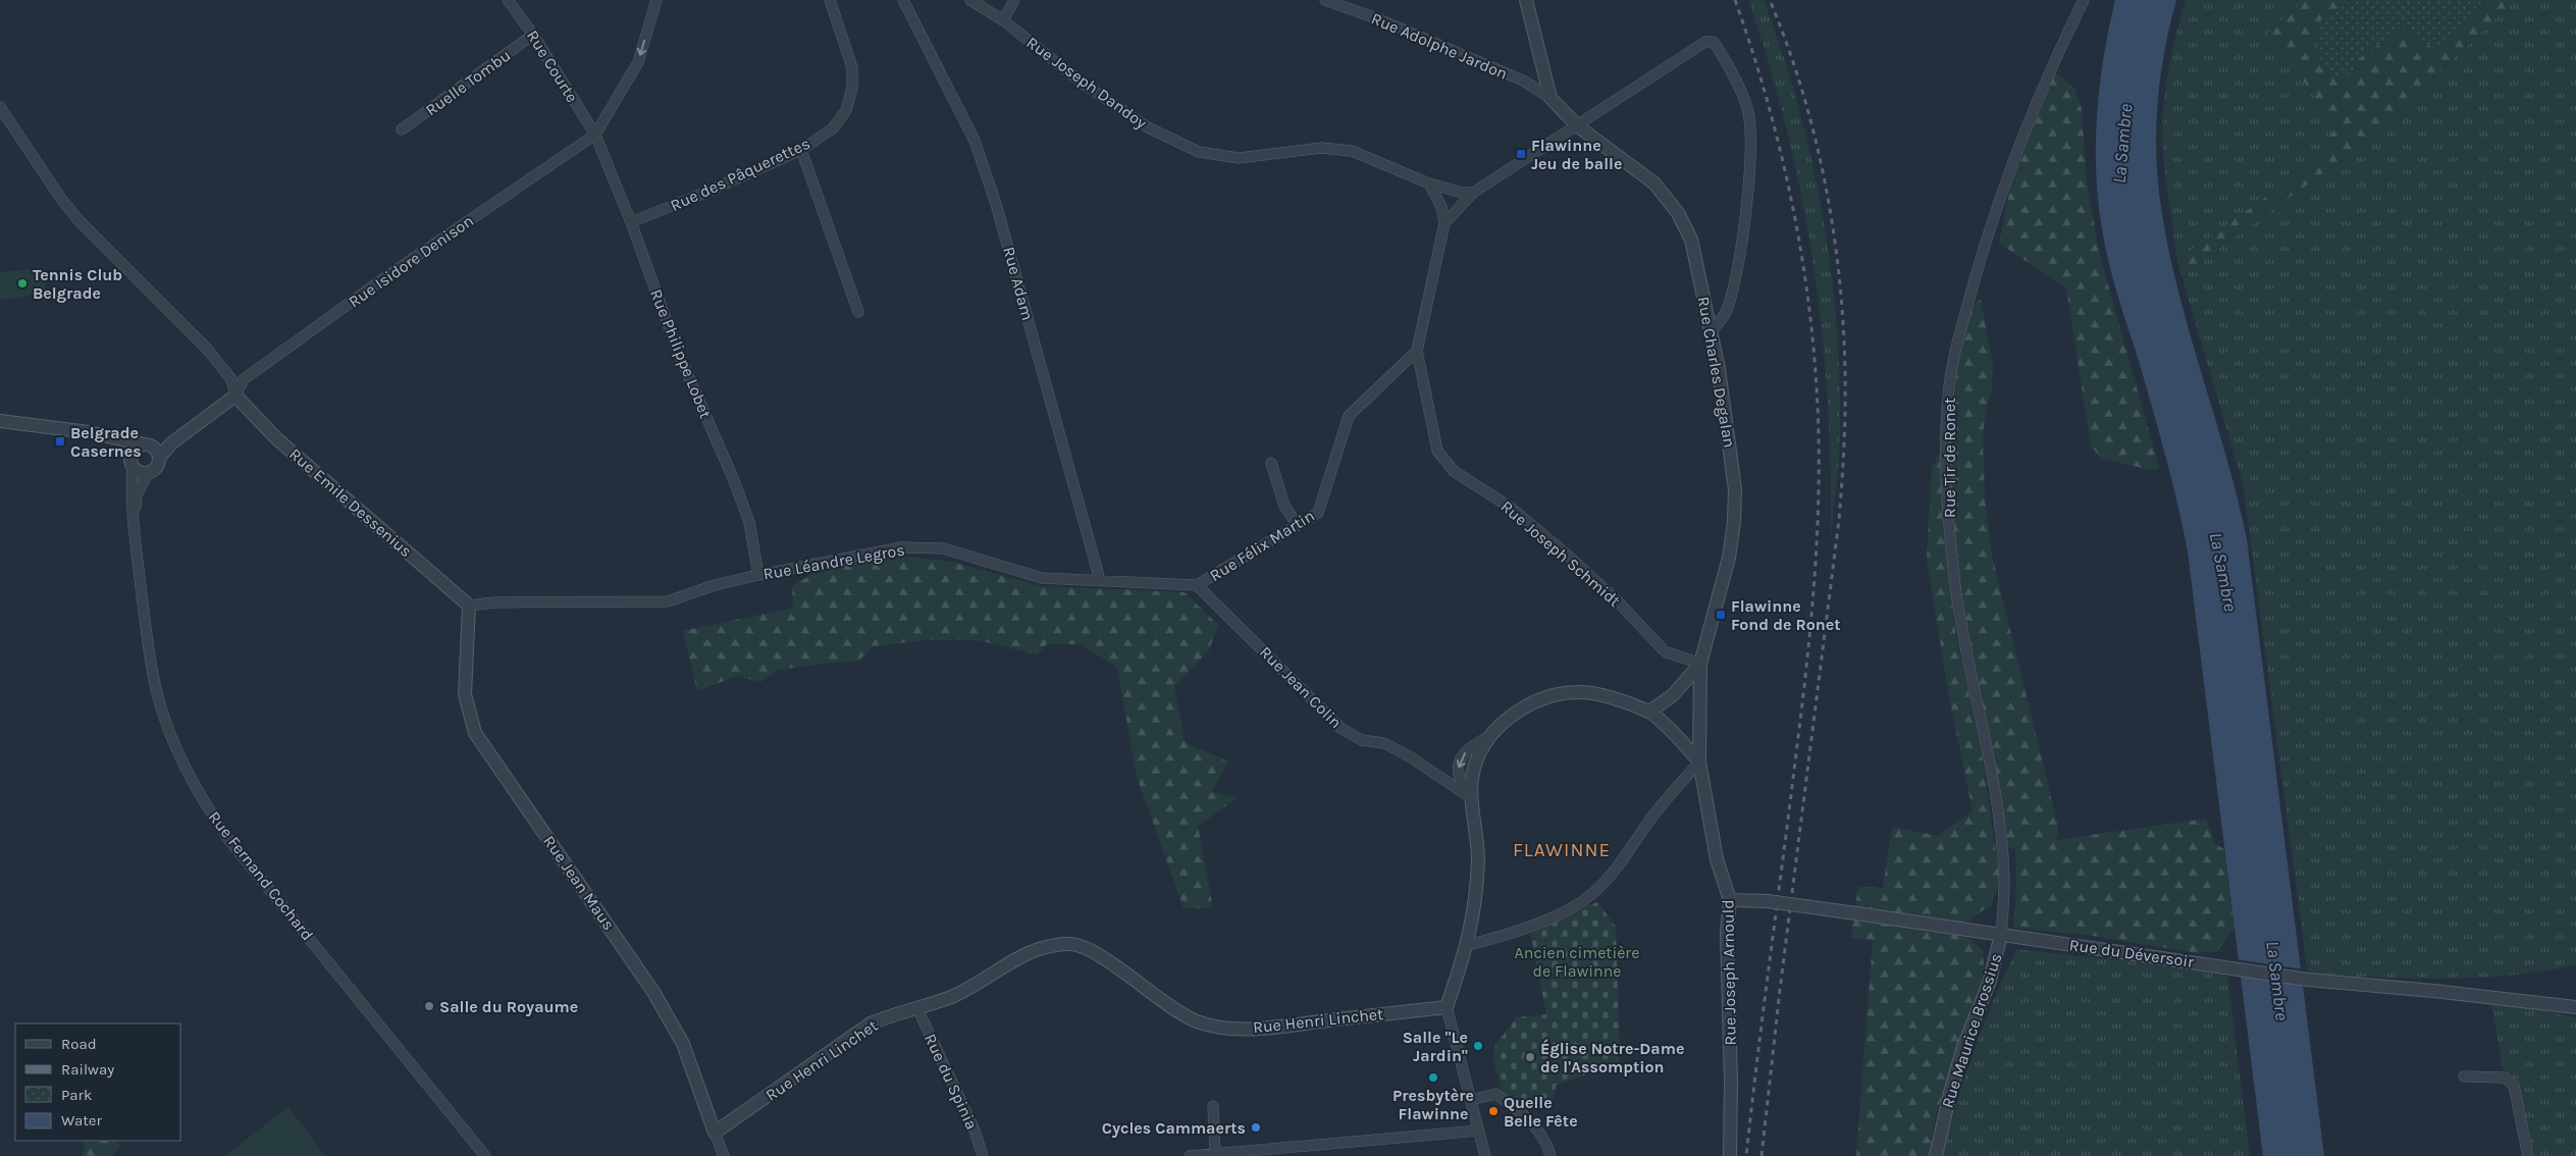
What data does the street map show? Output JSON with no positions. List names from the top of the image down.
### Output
{
  "streets": {
    "street": [
      "Rue Adolphe Jardon",
      "Rue Courte",
      "Ruelle Tombu",
      "Rue Joseph Dandoy",
      "Rue des Pâquerettes",
      "Rue Isidore Denison",
      "Rue Adam",
      "Rue Philippe Lobet",
      "Rue Charles Degalan",
      "Rue Tir de Ronet",
      "Rue Emile Dessenius",
      "Rue Félix Martin",
      "Rue Joseph Schmidt",
      "Rue Léandre Legros",
      "Rue Jean Colin",
      "Rue Fernand Cochard",
      "Rue Jean Maus",
      "Rue du Déversoir",
      "Rue Joseph Arnould",
      "Rue Henri Linchet",
      "Rue Maurice Brossius",
      "Rue du Spinia"
    ]
  },
  "crossings": [
    ["Rue Adolphe Jardon", "Rue Charles Degalan"],
    ["Rue Courte", "Ruelle Tombu"],
    ["Rue Courte", "Rue Isidore Denison"],
    ["Rue Courte", "Rue Philippe Lobet"],
    ["Rue des Pâquerettes", "Rue Philippe Lobet"],
    ["Rue Isidore Denison", "Rue Philippe Lobet"],
    ["Rue Isidore Denison", "Rue Emile Dessenius"],
    ["Rue Adam", "Rue Léandre Legros"],
    ["Rue Philippe Lobet", "Rue Léandre Legros"],
    ["Rue Charles Degalan", "Rue Joseph Schmidt"],
    ["Rue Charles Degalan", "Rue Joseph Arnould"],
    ["Rue Tir de Ronet", "Rue du Déversoir"],
    ["Rue Tir de Ronet", "Rue Maurice Brossius"],
    ["Rue Emile Dessenius", "Rue Léandre Legros"],
    ["Rue Emile Dessenius", "Rue Jean Maus"],
    ["Rue Félix Martin", "Rue Joseph Schmidt"],
    ["Rue Félix Martin", "Rue Léandre Legros"],
    ["Rue Félix Martin", "Rue Jean Colin"],
    ["Rue Léandre Legros", "Rue Jean Colin"],
    ["Rue Léandre Legros", "Rue Jean Maus"],
    ["Rue Jean Maus", "Rue Henri Linchet"],
    ["Rue du Déversoir", "Rue Joseph Arnould"],
    ["Rue du Déversoir", "Rue Maurice Brossius"],
    ["Rue Henri Linchet", "Rue du Spinia"]
  ],
  "districts": ["FLAWINNE"],
  "water": ["La Sambre"],
  "parks": ["Ancien cimetière de Flawinne"],
  "places": {
    "transit": ["Flawinne Jeu de balle", "Belgrade Casernes", "Flawinne Fond de Ronet"],
    "other": [
      "Tennis Club Belgrade",
      "Salle du Royaume",
      "Salle \"Le Jardin\"",
      "Église Notre-Dame de l'Assomption",
      "Presbytère Flawinne",
      "Quelle Belle Fête",
      "Cycles Cammaerts"
    ]
  },
  "legend": [
    "Road",
    "Railway",
    "Park",
    "Water"
  ]
}
